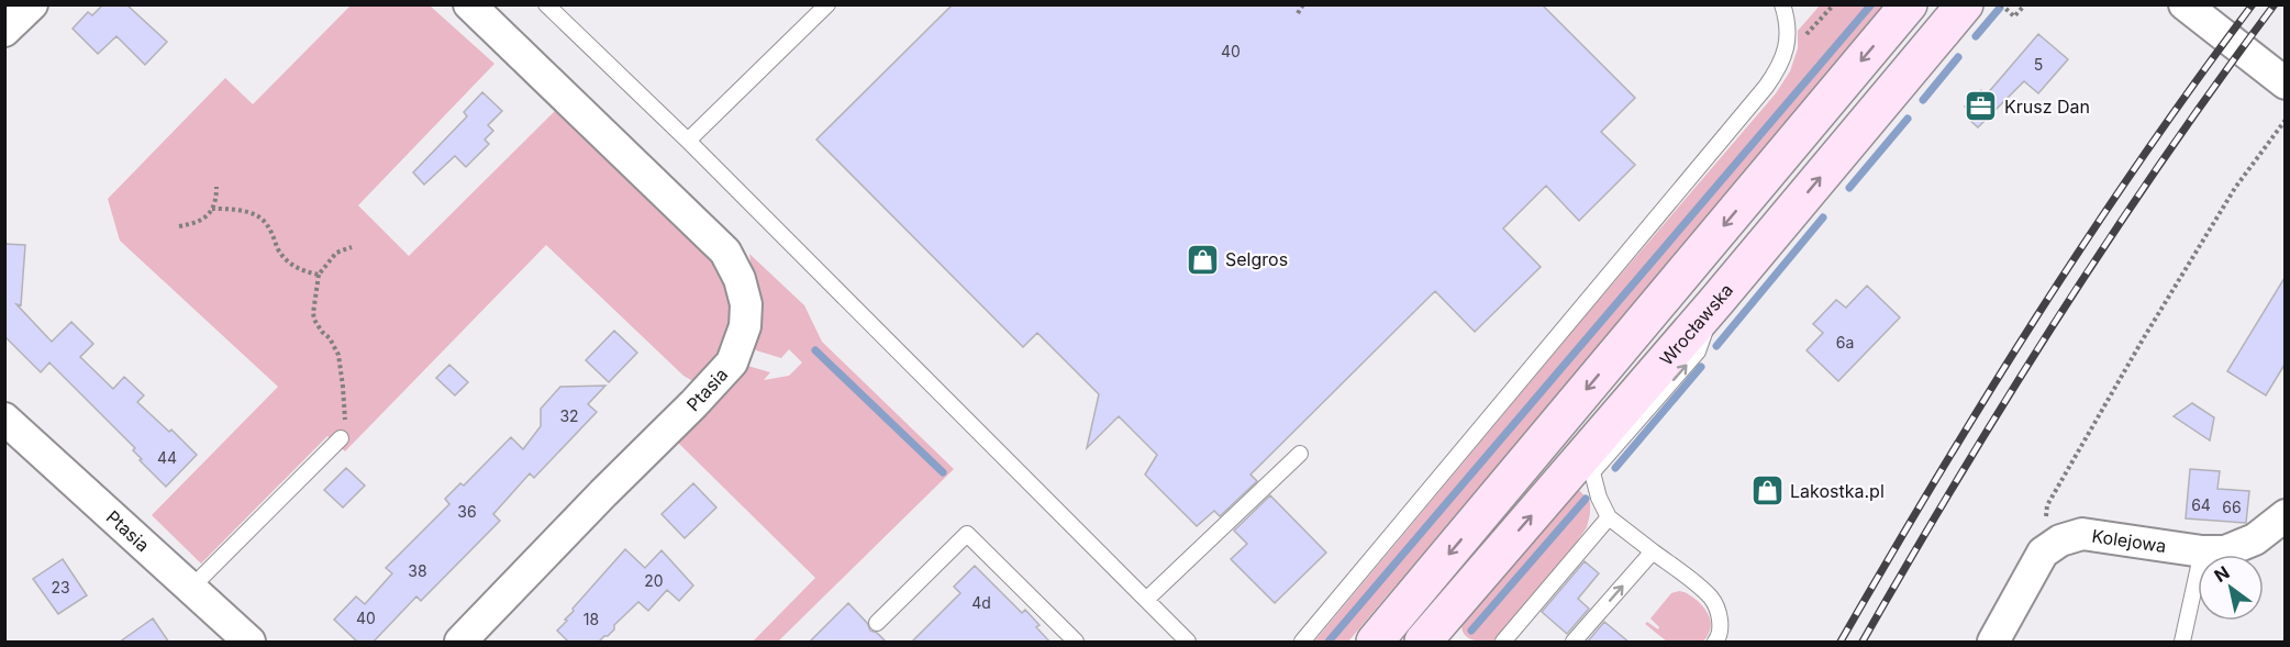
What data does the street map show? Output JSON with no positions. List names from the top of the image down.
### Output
{
  "streets": {
    "main road": ["Wrocławska"],
    "street": ["Ptasia", "Kolejowa"]
  },
  "places": {
    "office": ["Krusz Dan"],
    "shop": ["Selgros", "Lakostka.pl"]
  },
  "house_numbers": [
    "40",
    "5",
    "6a",
    "32",
    "44",
    "64",
    "66",
    "36",
    "38",
    "20",
    "23",
    "4d",
    "40",
    "18"
  ],
  "north": "top left"
}
